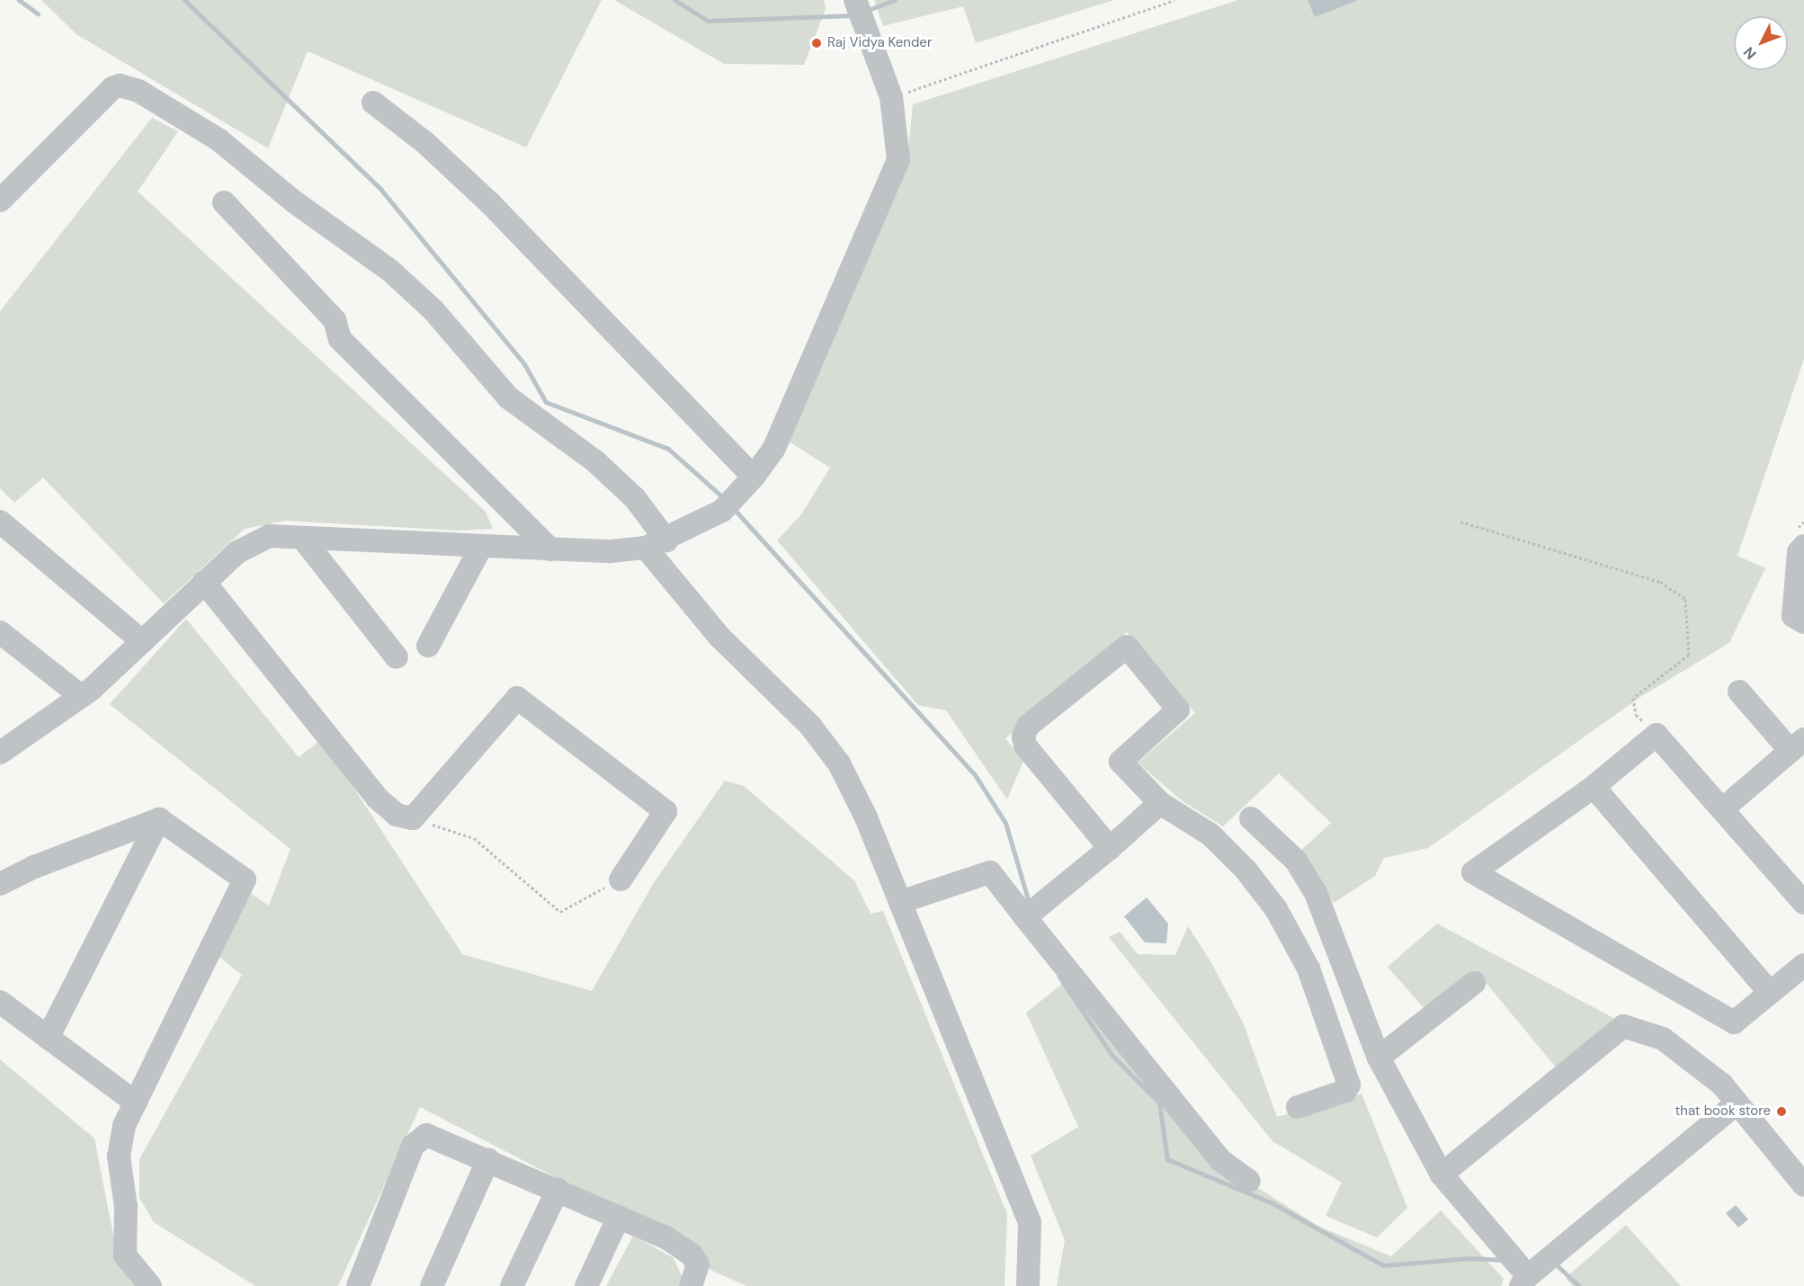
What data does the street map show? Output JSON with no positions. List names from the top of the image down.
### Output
{
  "places": ["Raj Vidya Kender", "that book store"],
  "north": "bottom left"
}
